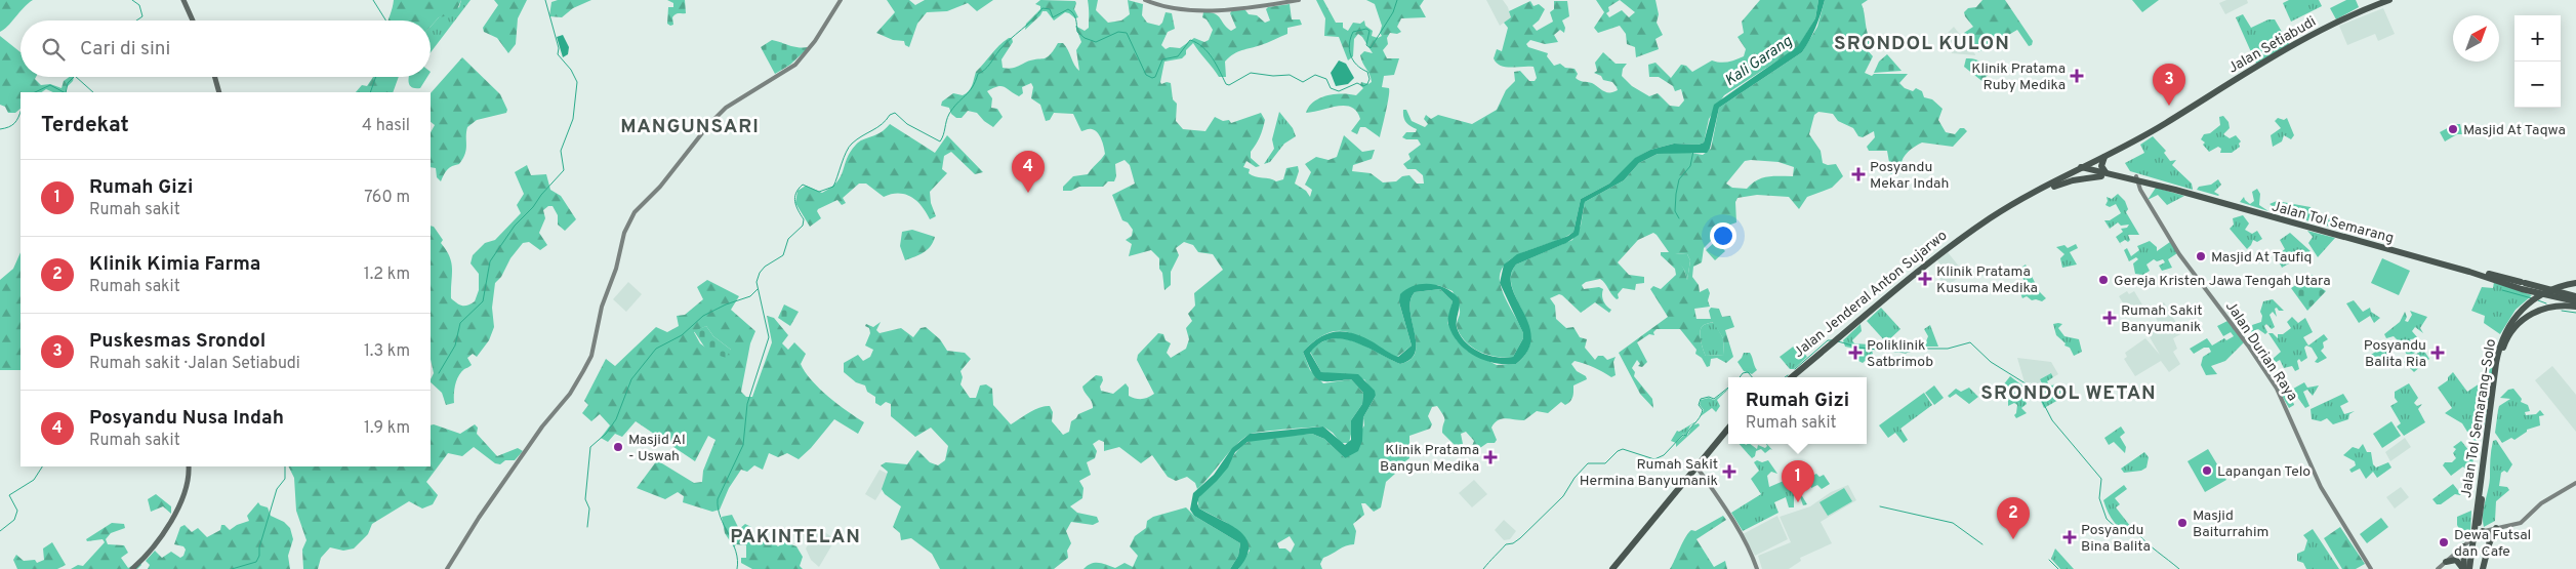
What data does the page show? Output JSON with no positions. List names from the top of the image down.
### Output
{
  "streets": {
    "highway": [
      "Jalan Setiabudi",
      "Jalan Tol Semarang",
      "Jalan Jenderal Anton Sujarwo",
      "Jalan Tol Semarang–Solo"
    ],
    "main road": ["Jalan Durian Raya"]
  },
  "crossings": [
    ["Jalan Setiabudi", "Jalan Tol Semarang"],
    ["Jalan Setiabudi", "Jalan Jenderal Anton Sujarwo"],
    ["Jalan Tol Semarang", "Jalan Durian Raya"]
  ],
  "districts": [
    "SRONDOL KULON",
    "MANGUNSARI",
    "SRONDOL WETAN",
    "PAKINTELAN"
  ],
  "water": ["Kali Garang"],
  "places": {
    "health": [
      "Klinik Pratama Ruby Medika",
      "Posyandu Mekar Indah",
      "Klinik Pratama Kusuma Medika",
      "Rumah Sakit Banyumanik",
      "Poliklinik Satbrimob",
      "Posyandu Balita Ria",
      "Klinik Pratama Bangun Medika",
      "Rumah Sakit Hermina Banyumanik",
      "Posyandu Bina Balita"
    ],
    "other": [
      "Masjid At Taqwa",
      "Masjid At Taufiq",
      "Gereja Kristen Jawa Tengah Utara",
      "Masjid Al - Uswah",
      "Lapangan Telo",
      "Masjid Baiturrahim",
      "Dewa Futsal dan Cafe"
    ]
  },
  "north": "top right",
  "page": {
    "map_buttons": ["+", "−"],
    "search": "Cari di sini",
    "pins": [
      "3",
      "4",
      "1",
      "2"
    ],
    "heading": ["Terdekat", "4 hasil"],
    "list": [
      {
        "mark": "1",
        "name": "Rumah Gizi",
        "note": "Rumah sakit",
        "value": "760 m"
      },
      {
        "mark": "2",
        "name": "Klinik Kimia Farma",
        "note": "Rumah sakit",
        "value": "1.2 km"
      },
      {
        "mark": "3",
        "name": "Puskesmas Srondol",
        "note": "Rumah sakit · Jalan Setiabudi",
        "value": "1.3 km"
      },
      {
        "mark": "4",
        "name": "Posyandu Nusa Indah",
        "note": "Rumah sakit",
        "value": "1.9 km"
      }
    ],
    "popup": ["Rumah Gizi", "Rumah sakit"]
  }
}
